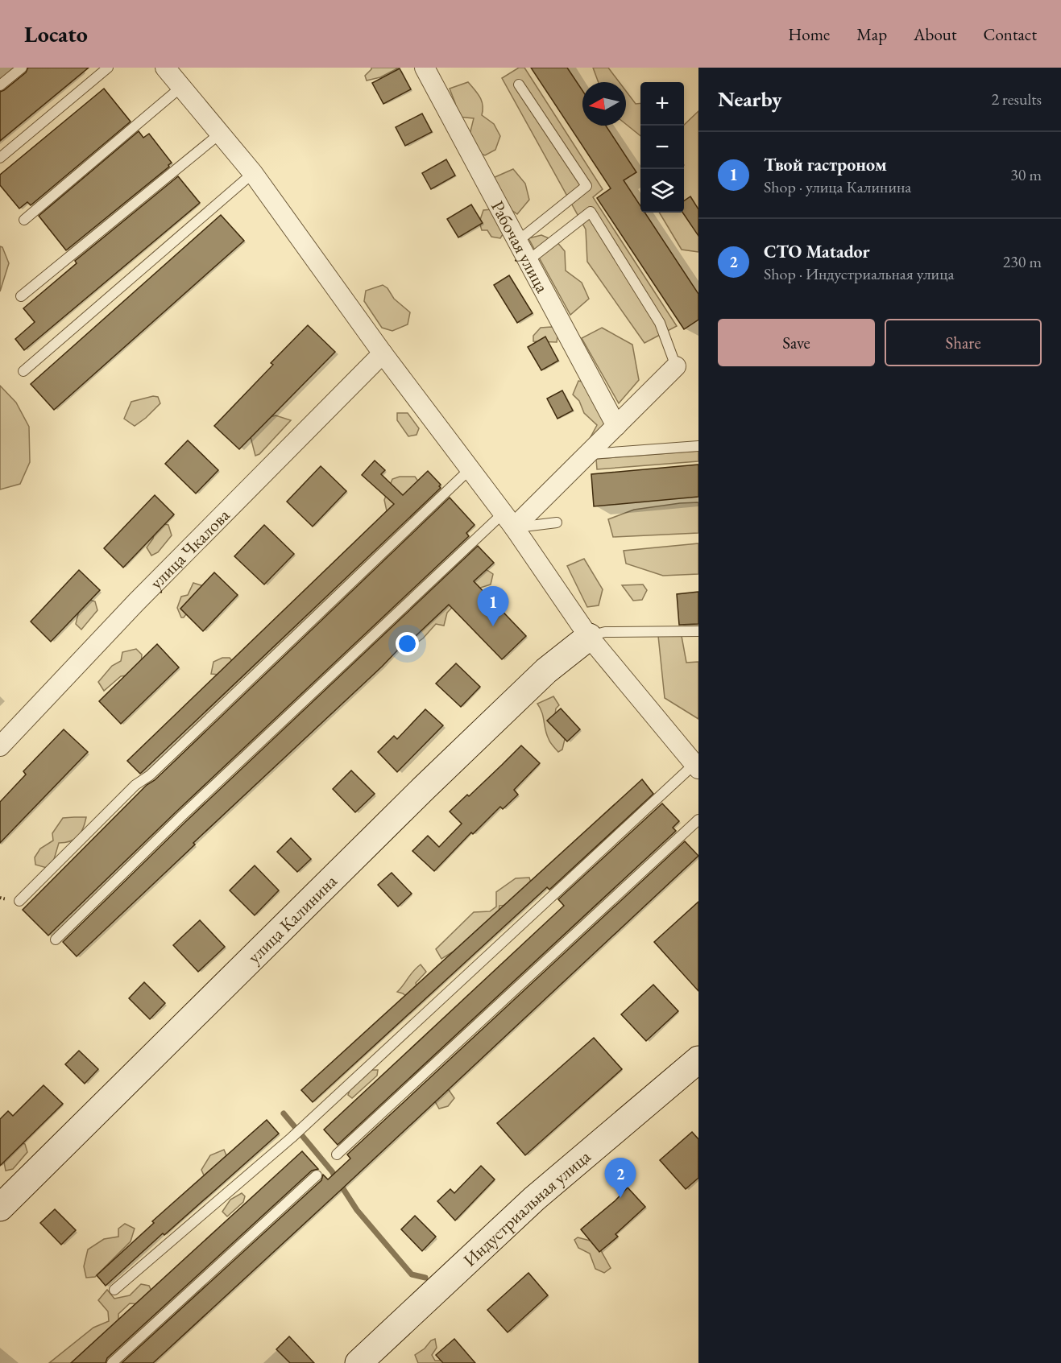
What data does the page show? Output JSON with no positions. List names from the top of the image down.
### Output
{
  "streets": {
    "street": [
      "Рабочая улица",
      "улица Чкалова",
      "улица Калинина",
      "Индустриальная улица"
    ]
  },
  "north": "left",
  "page": {
    "header": "Locato",
    "nav": [
      "Home",
      "Map",
      "About",
      "Contact"
    ],
    "heading": ["Nearby", "2 results"],
    "map_buttons": ["+", "−"],
    "list": [
      {
        "mark": "1",
        "name": "Твой гастроном",
        "note": "Shop · улица Калинина",
        "value": "30 m"
      },
      {
        "mark": "2",
        "name": "СТО Matador",
        "note": "Shop · Индустриальная улица",
        "value": "230 m"
      }
    ],
    "buttons": ["Save", "Share"],
    "pins": ["1", "2"]
  }
}
